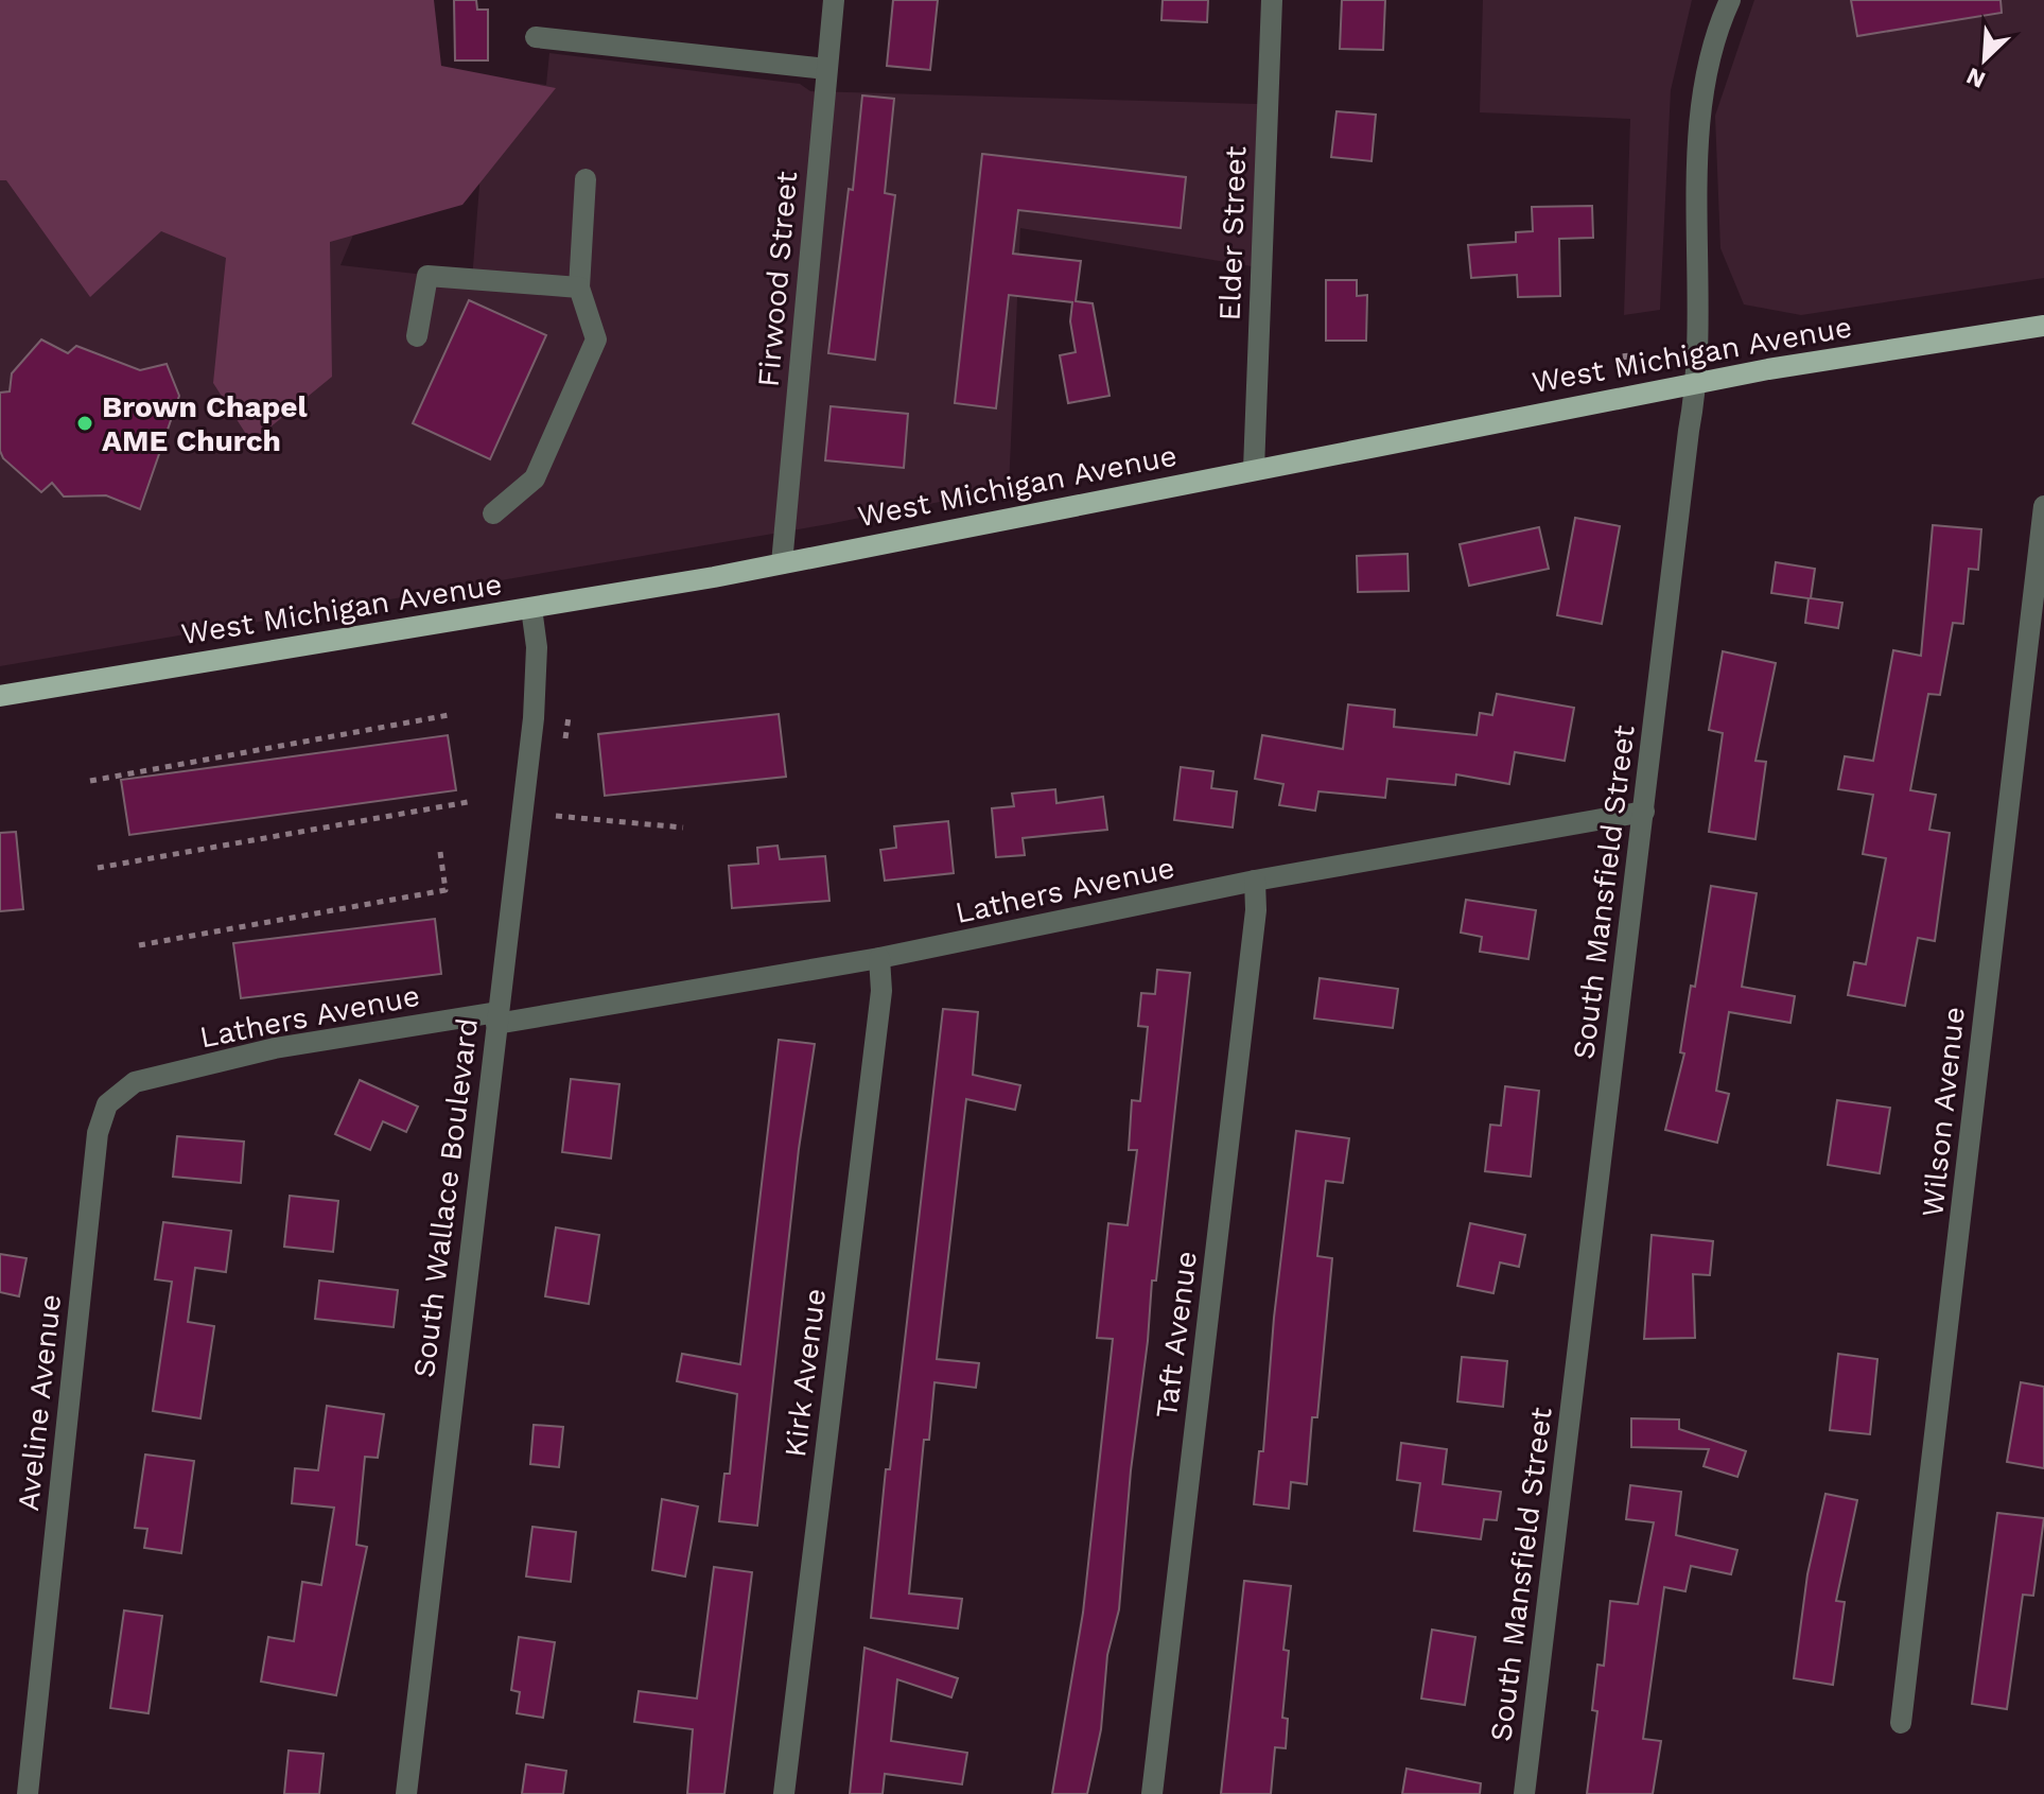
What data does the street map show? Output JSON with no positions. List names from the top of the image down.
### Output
{
  "streets": {
    "main road": ["West Michigan Avenue"],
    "street": [
      "Elder Street",
      "Firwood Street",
      "Lathers Avenue",
      "South Mansfield Street",
      "Wilson Avenue",
      "South Wallace Boulevard",
      "Taft Avenue",
      "Kirk Avenue",
      "Aveline Avenue"
    ]
  },
  "crossings": [
    ["Elder Street", "West Michigan Avenue"],
    ["Firwood Street", "West Michigan Avenue"],
    ["West Michigan Avenue", "South Mansfield Street"],
    ["West Michigan Avenue", "South Wallace Boulevard"],
    ["Lathers Avenue", "South Mansfield Street"],
    ["Lathers Avenue", "South Wallace Boulevard"],
    ["Lathers Avenue", "Taft Avenue"],
    ["Lathers Avenue", "Kirk Avenue"],
    ["Lathers Avenue", "Aveline Avenue"]
  ],
  "places": ["Brown Chapel AME Church"],
  "north": "bottom left"
}
